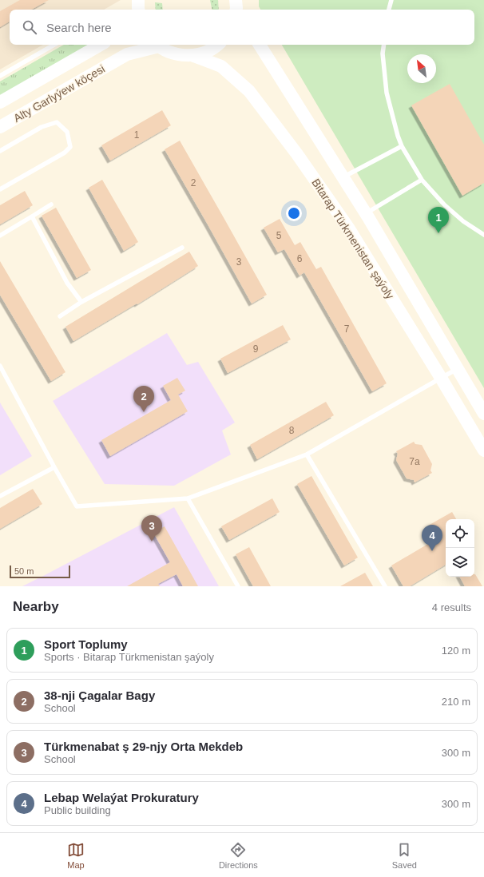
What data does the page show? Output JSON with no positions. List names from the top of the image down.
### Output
{
  "streets": {
    "main road": ["Alty Garlyýew köçesi", "Bitarap Türkmenistan şaýoly"]
  },
  "house_numbers": [
    "1",
    "2",
    "5",
    "6",
    "3",
    "7",
    "9",
    "8",
    "7a"
  ],
  "scale_bar": "50 m",
  "north": "top left",
  "page": {
    "search": "Search here",
    "pins": [
      "1",
      "2",
      "3",
      "4"
    ],
    "scale": "50 m",
    "heading": ["Nearby", "4 results"],
    "list": [
      {
        "mark": "1",
        "name": "Sport Toplumy",
        "note": "Sports · Bitarap Türkmenistan şaýoly",
        "value": "120 m"
      },
      {
        "mark": "2",
        "name": "38-nji Çagalar Bagy",
        "note": "School",
        "value": "210 m"
      },
      {
        "mark": "3",
        "name": "Türkmenabat ş 29-njy Orta Mekdeb",
        "note": "School",
        "value": "300 m"
      },
      {
        "mark": "4",
        "name": "Lebap Welaýat Prokuratury",
        "note": "Public building",
        "value": "300 m"
      }
    ],
    "nav": ["Map", "Directions", "Saved"]
  }
}
